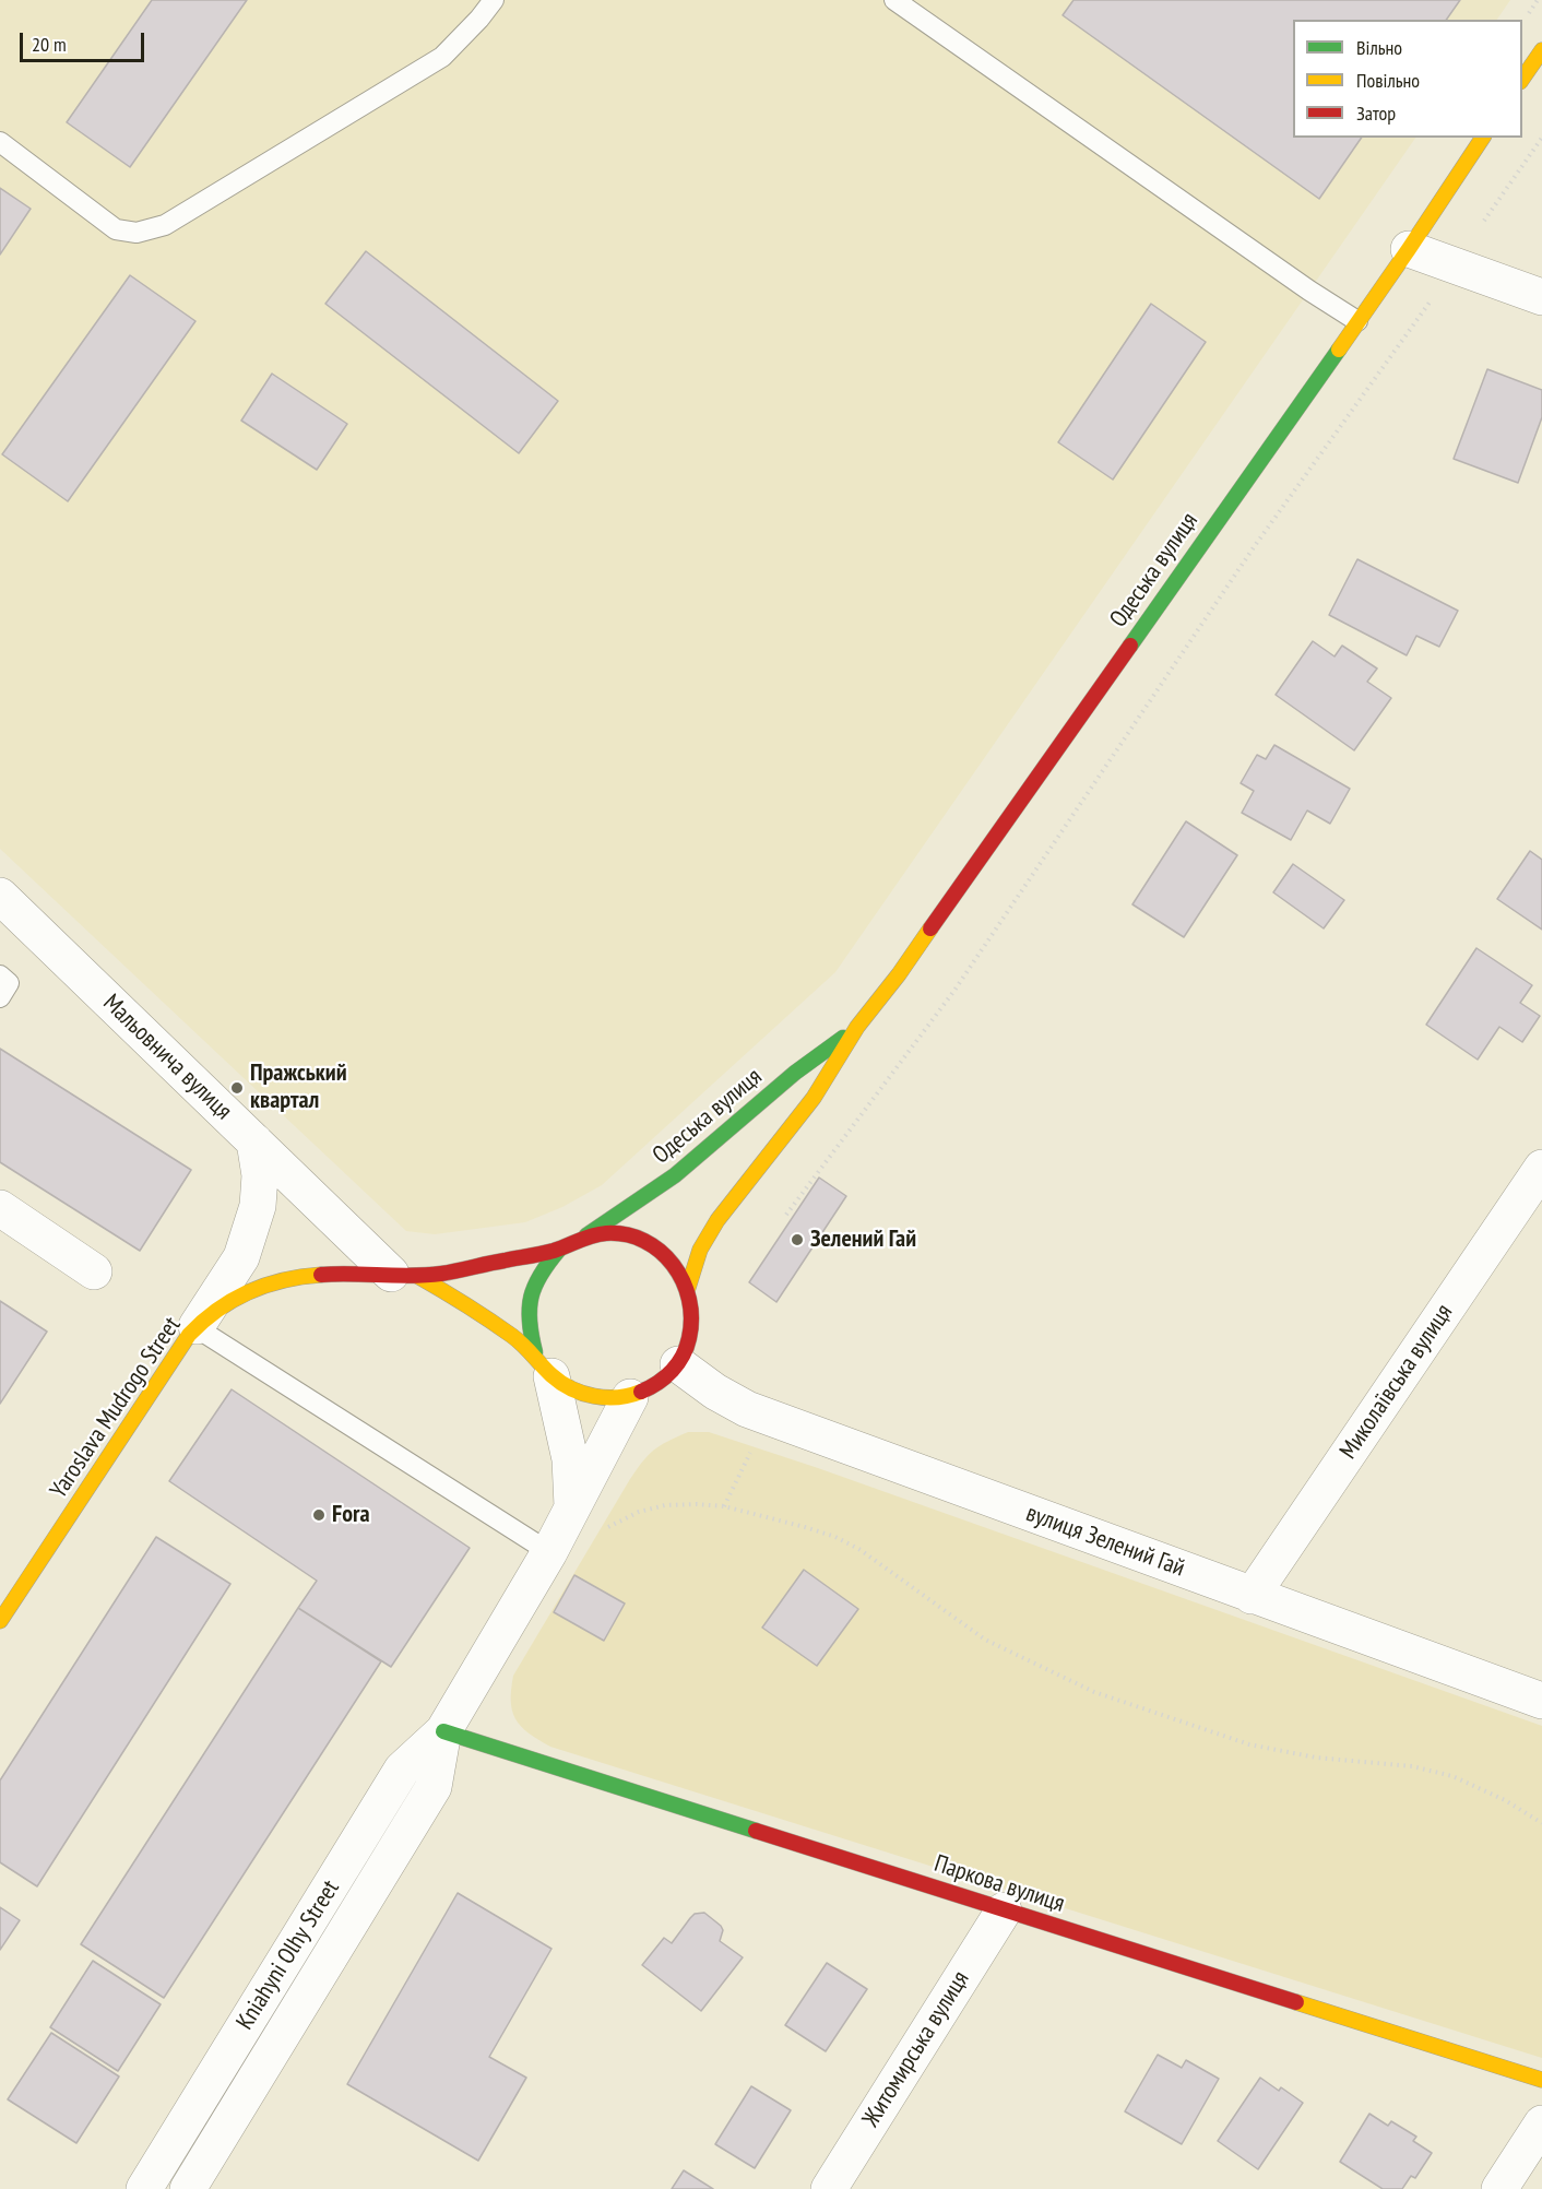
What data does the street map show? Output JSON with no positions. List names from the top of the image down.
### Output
{
  "streets": {
    "main road": ["Одеська вулиця", "Yaroslava Mudrogo Street", "Паркова вулиця"],
    "street": [
      "Мальовнича вулиця",
      "Миколаївська вулиця",
      "вулиця Зелений Гай",
      "Kniahyni Olhy Street",
      "Житомирська вулиця"
    ]
  },
  "crossings": [
    ["Одеська вулиця", "Yaroslava Mudrogo Street"],
    ["Одеська вулиця", "вулиця Зелений Гай"],
    ["Одеська вулиця", "Kniahyni Olhy Street"],
    ["Мальовнича вулиця", "Yaroslava Mudrogo Street"],
    ["Миколаївська вулиця", "вулиця Зелений Гай"],
    ["Yaroslava Mudrogo Street", "вулиця Зелений Гай"],
    ["Yaroslava Mudrogo Street", "Kniahyni Olhy Street"],
    ["вулиця Зелений Гай", "Kniahyni Olhy Street"],
    ["Паркова вулиця", "Kniahyni Olhy Street"],
    ["Паркова вулиця", "Житомирська вулиця"]
  ],
  "places": ["Пражський квартал", "Зелений Гай", "Fora"],
  "legend": ["Вільно", "Повільно", "Затор"],
  "scale_bar": "20 m"
}
